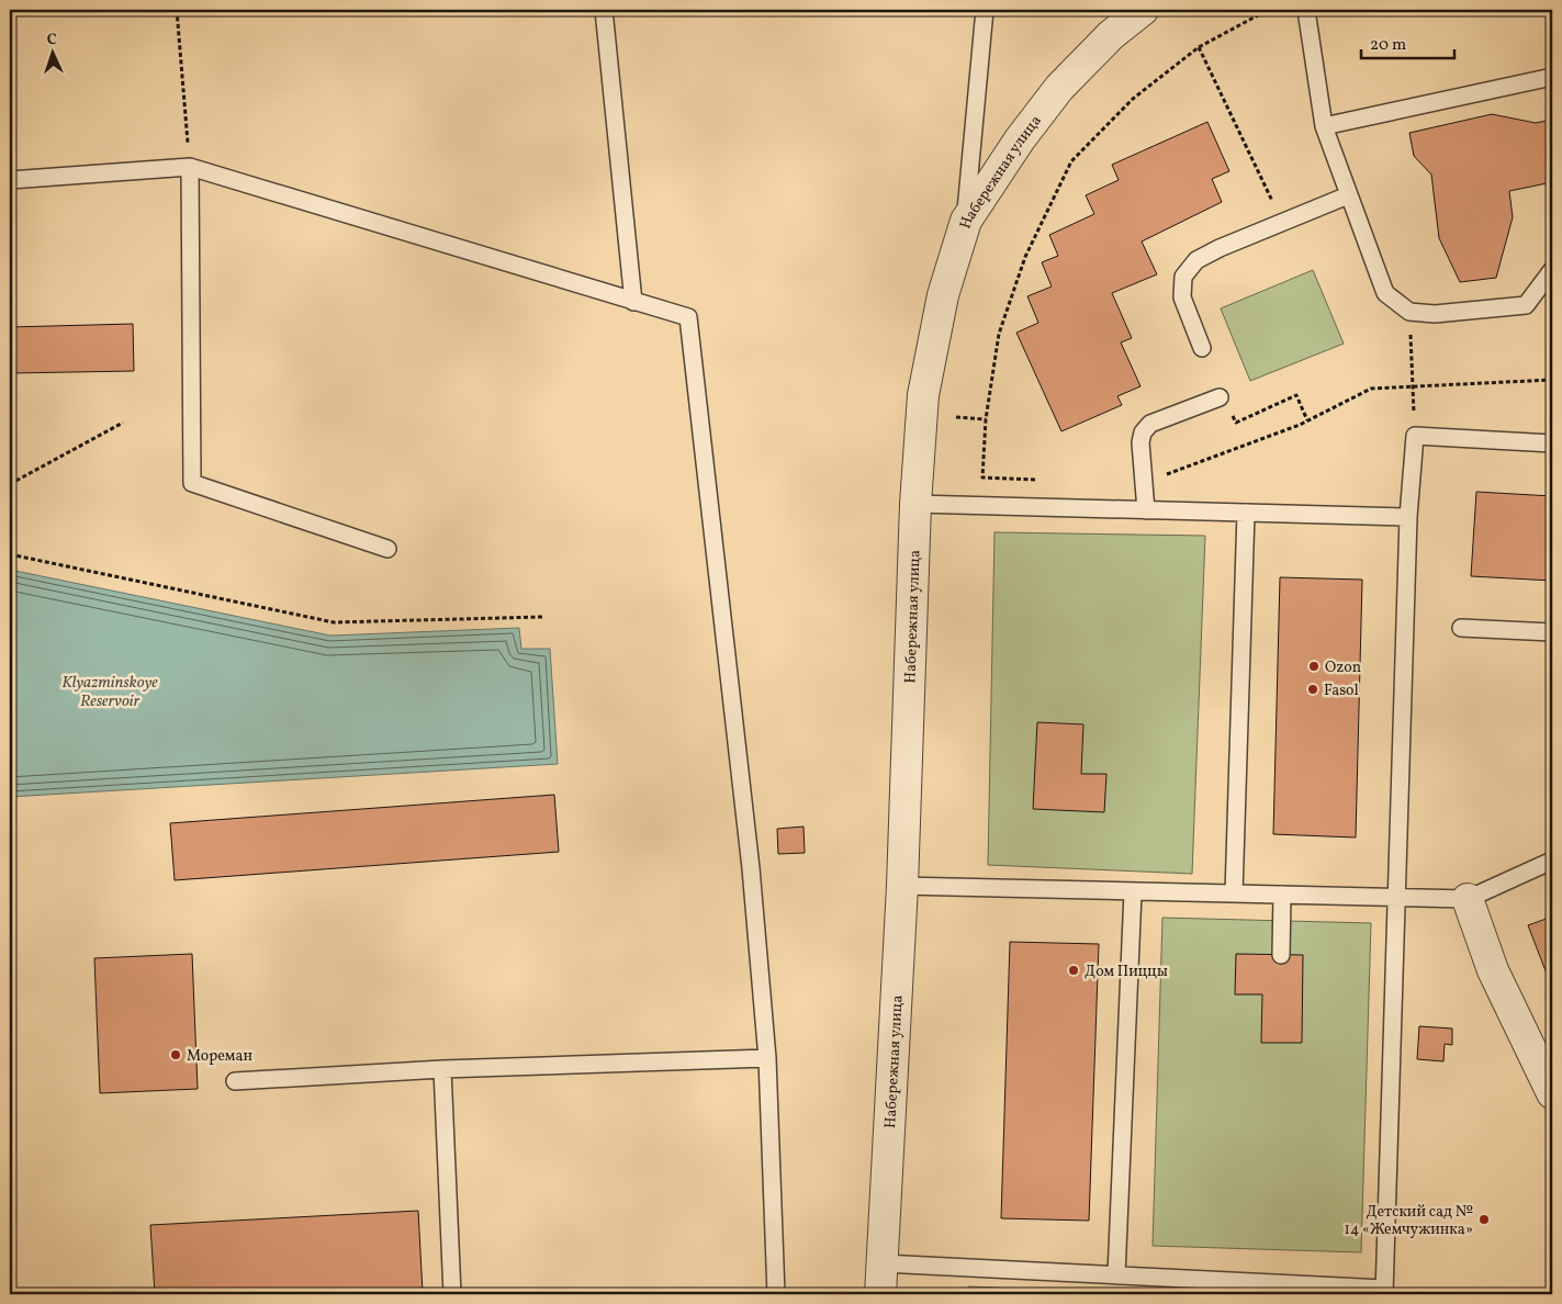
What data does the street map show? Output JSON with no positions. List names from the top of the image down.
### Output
{
  "streets": {
    "street": ["Набережная улица"]
  },
  "water": ["Klyazminskoye Reservoir"],
  "places": [
    "Ozon",
    "Fasol",
    "Дом Пиццы",
    "Мореман",
    "Детский сад № 14 «Жемчужинка»"
  ],
  "scale_bar": "20 m",
  "north": "top"
}
